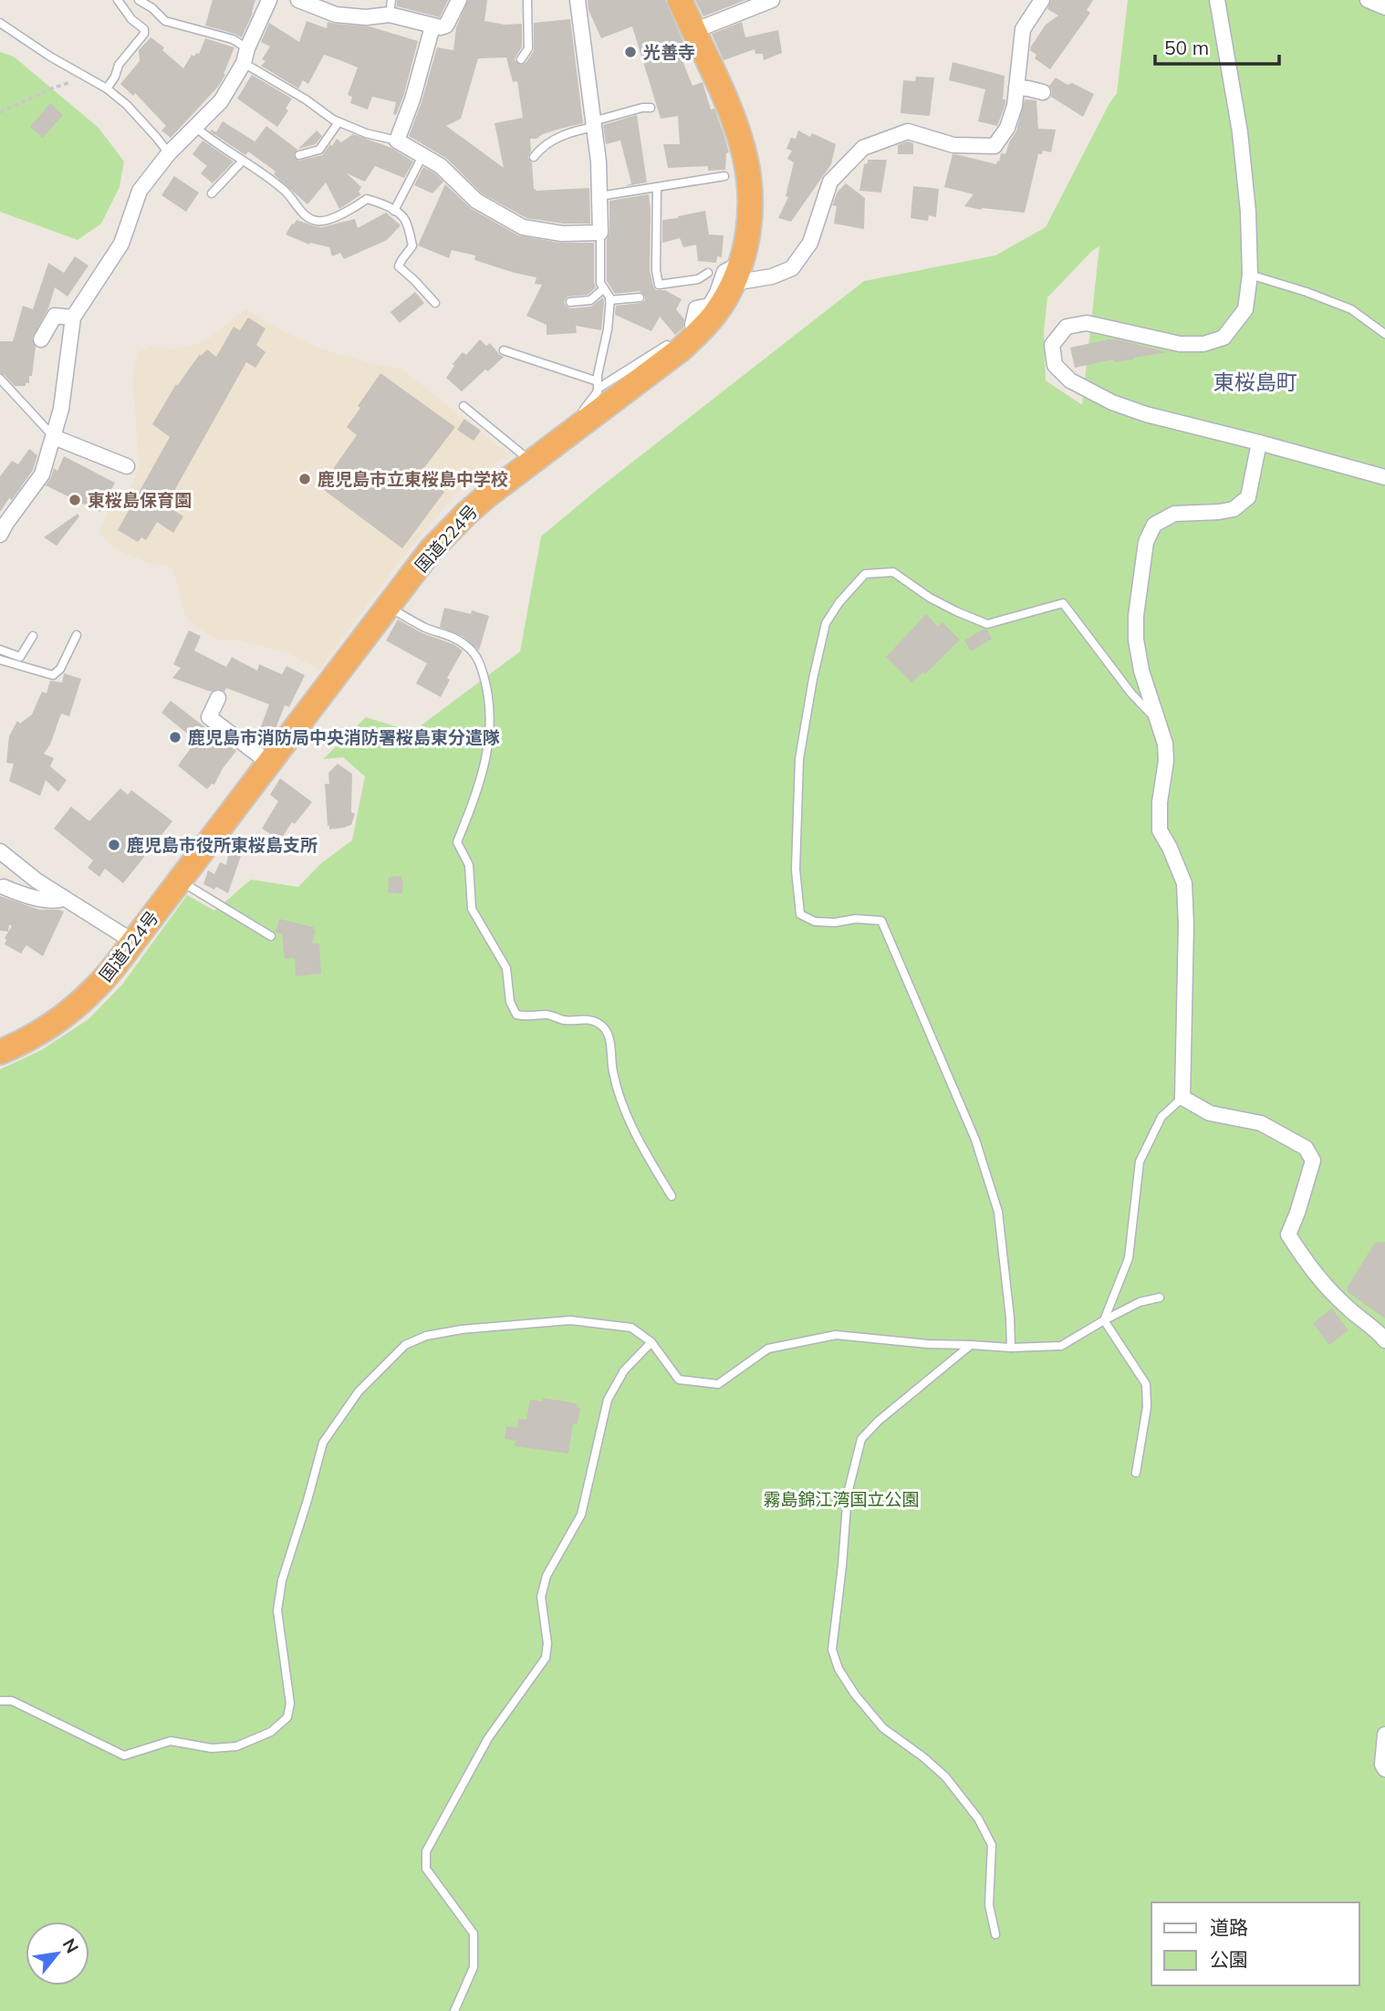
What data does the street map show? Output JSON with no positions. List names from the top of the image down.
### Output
{
  "streets": {
    "highway": ["国道224号"]
  },
  "districts": ["東桜島町"],
  "parks": ["霧島錦江湾国立公園"],
  "places": [
    "光善寺",
    "鹿児島市立東桜島中学校",
    "東桜島保育園",
    "鹿児島市消防局中央消防署桜島東分遣隊",
    "鹿児島市役所東桜島支所"
  ],
  "legend": ["道路", "公園"],
  "scale_bar": "50 m",
  "north": "top right"
}
